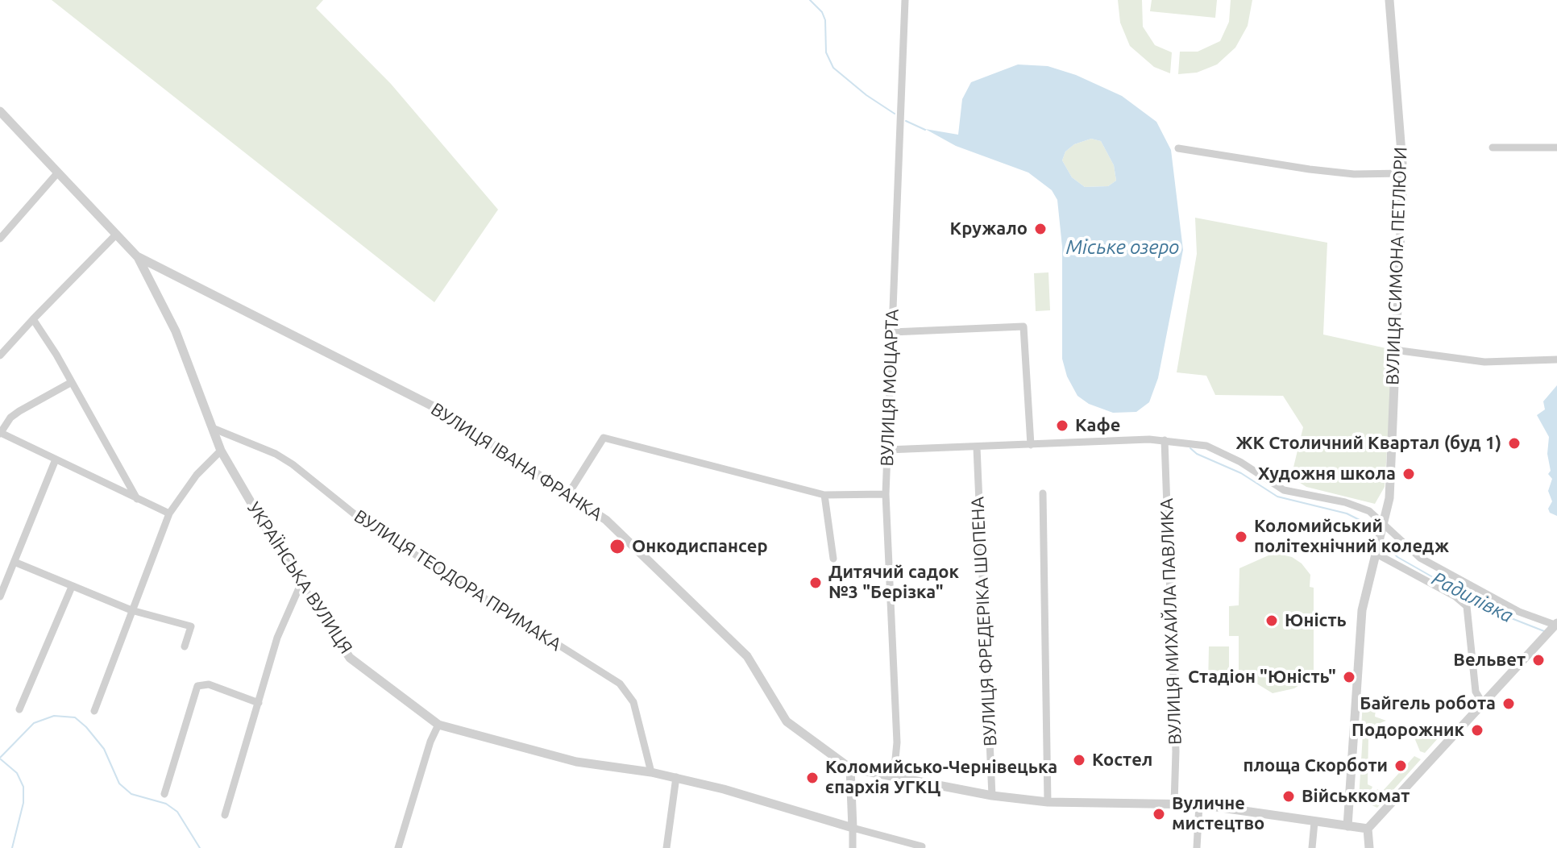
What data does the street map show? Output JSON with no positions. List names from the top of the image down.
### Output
{
  "streets": {
    "street": [
      "ВУЛИЦЯ СИМОНА ПЕТЛЮРИ",
      "ВУЛИЦЯ МОЦАРТА",
      "ВУЛИЦЯ ІВАНА ФРАНКА",
      "УКРАЇНСЬКА ВУЛИЦЯ",
      "ВУЛИЦЯ ТЕОДОРА ПРИМАКА",
      "ВУЛИЦЯ ФРЕДЕРІКА ШОПЕНА",
      "ВУЛИЦЯ МИХАЙЛА ПАВЛИКА"
    ]
  },
  "crossings": [
    ["ВУЛИЦЯ МОЦАРТА", "ВУЛИЦЯ ІВАНА ФРАНКА"],
    ["ВУЛИЦЯ ІВАНА ФРАНКА", "УКРАЇНСЬКА ВУЛИЦЯ"],
    ["ВУЛИЦЯ ІВАНА ФРАНКА", "ВУЛИЦЯ ФРЕДЕРІКА ШОПЕНА"],
    ["ВУЛИЦЯ ІВАНА ФРАНКА", "ВУЛИЦЯ МИХАЙЛА ПАВЛИКА"],
    ["УКРАЇНСЬКА ВУЛИЦЯ", "ВУЛИЦЯ ТЕОДОРА ПРИМАКА"]
  ],
  "water": ["Міське озеро", "Радилівка"],
  "places": [
    "Кружало",
    "Кафе",
    "ЖК Столичний Квартал (буд 1)",
    "Художня школа",
    "Коломийський політехнічний коледж",
    "Онкодиспансер",
    "Дитячий садок №3 \"Берізка\"",
    "Юність",
    "Вельвет",
    "Стадіон \"Юність\"",
    "Байгель робота",
    "Подорожник",
    "Костел",
    "площа Скорботи",
    "Коломийсько-Чернівецька єпархія УГКЦ",
    "Військкомат",
    "Вуличне мистецтво"
  ]
}
